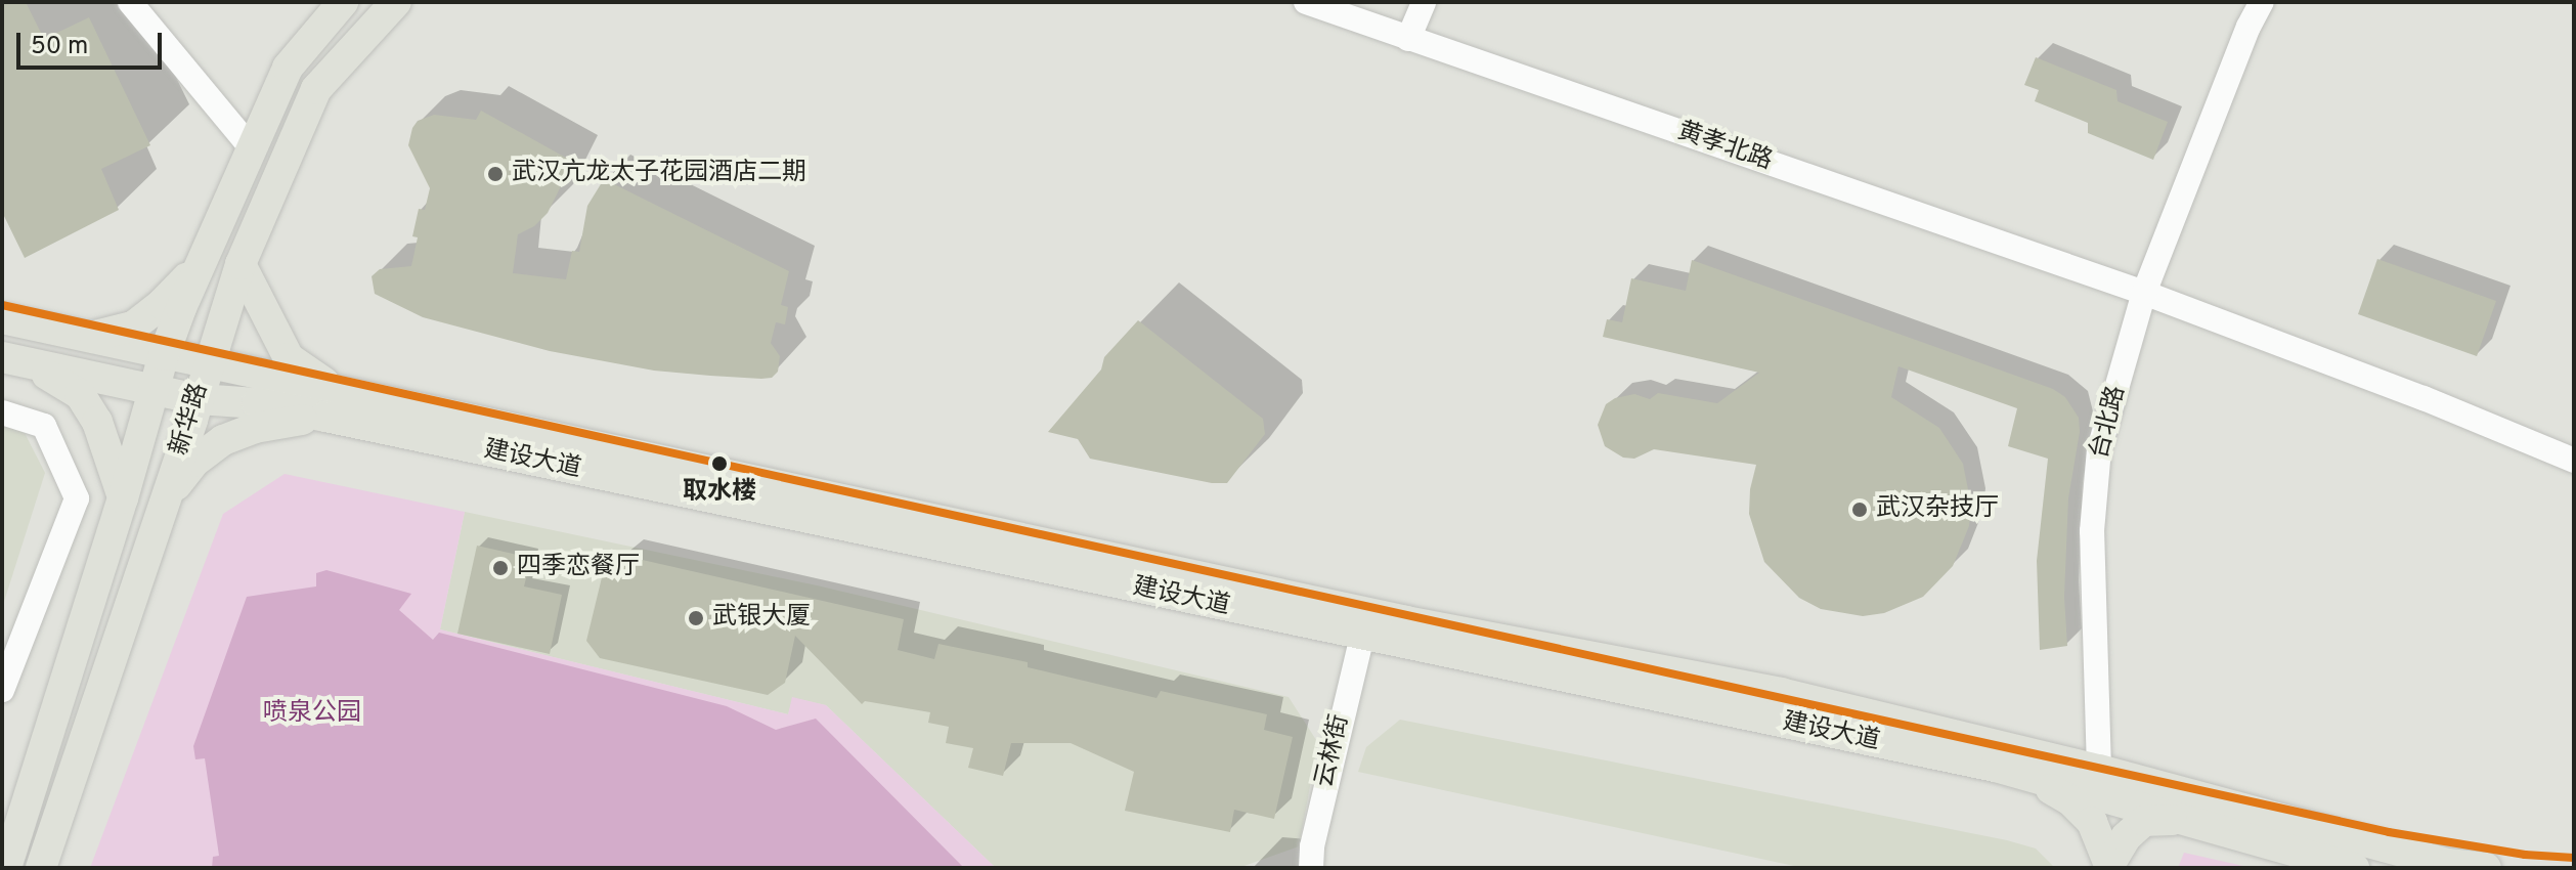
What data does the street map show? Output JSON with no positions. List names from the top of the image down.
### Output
{
  "streets": {
    "main road": ["新华路", "台北路", "建设大道"],
    "street": ["黄孝北路", "云林街"]
  },
  "crossings": [
    ["黄孝北路", "台北路"],
    ["新华路", "建设大道"],
    ["台北路", "建设大道"],
    ["建设大道", "云林街"]
  ],
  "parks": ["喷泉公园"],
  "places": [
    "武汉亢龙太子花园酒店二期",
    "取水楼",
    "武汉杂技厅",
    "四季恋餐厅",
    "武银大厦"
  ],
  "scale_bar": "50 m"
}
